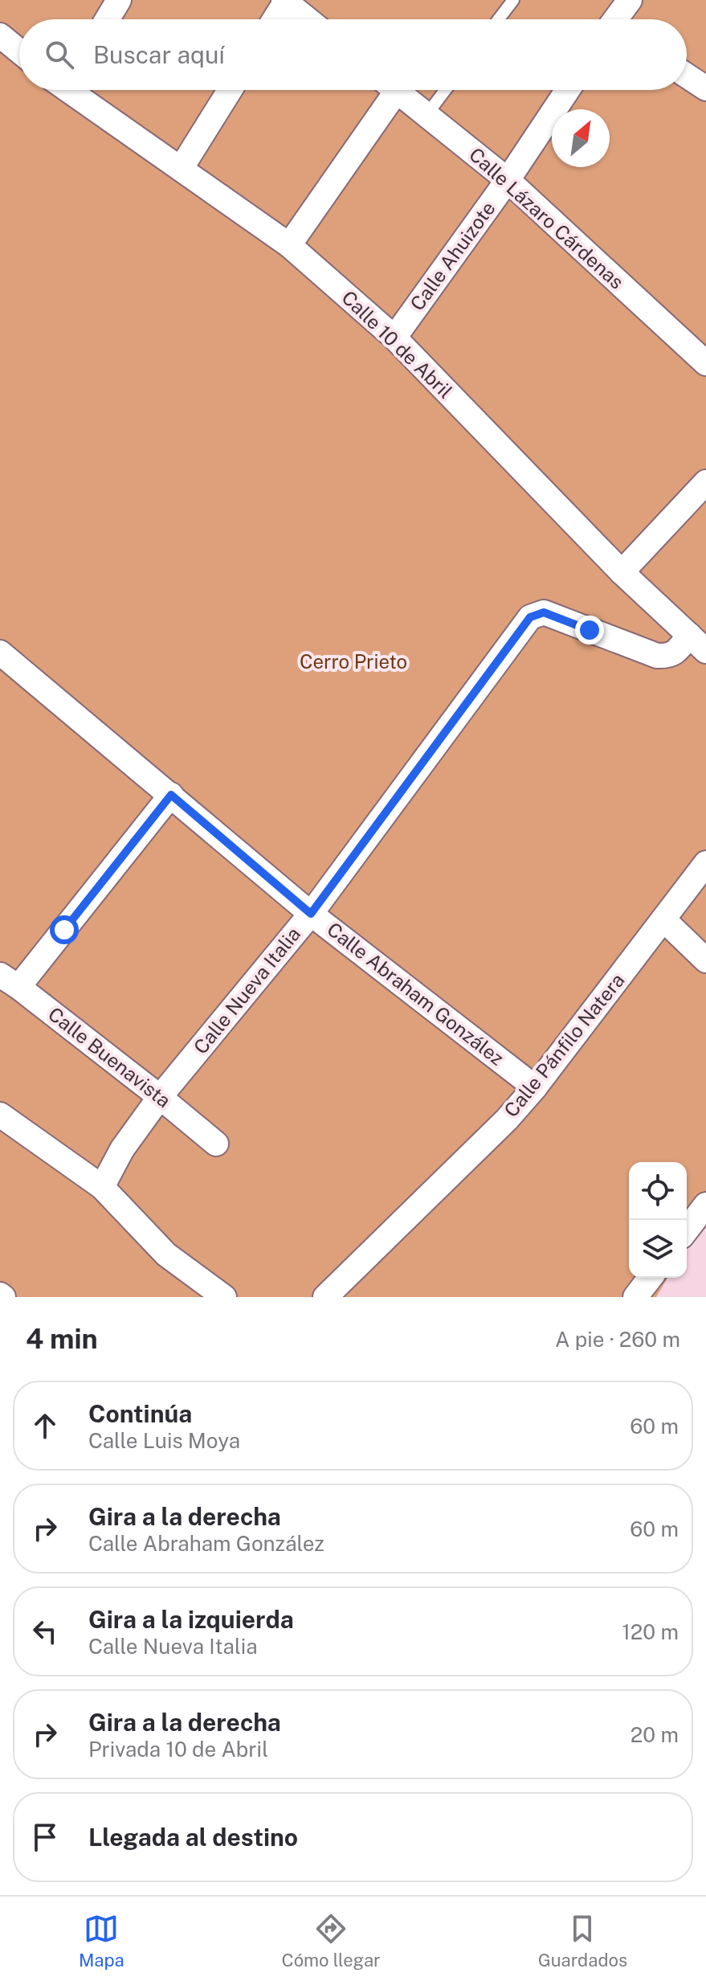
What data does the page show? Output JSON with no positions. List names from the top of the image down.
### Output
{
  "streets": {
    "street": [
      "Calle Lázaro Cárdenas",
      "Calle Ahuizote",
      "Calle 10 de Abril",
      "Calle Nueva Italia",
      "Calle Abraham González",
      "Calle Pánfilo Natera",
      "Calle Buenavista"
    ]
  },
  "crossings": [
    ["Calle Lázaro Cárdenas", "Calle Ahuizote"],
    ["Calle Ahuizote", "Calle 10 de Abril"],
    ["Calle 10 de Abril", "Calle Nueva Italia"],
    ["Calle Nueva Italia", "Calle Abraham González"],
    ["Calle Nueva Italia", "Calle Buenavista"],
    ["Calle Abraham González", "Calle Pánfilo Natera"]
  ],
  "parks": ["Cerro Prieto"],
  "north": "top right",
  "page": {
    "search": "Buscar aquí",
    "heading": ["4 min", "A pie · 260 m"],
    "list": [
      ["Continúa", "Calle Luis Moya", "60 m"],
      ["Gira a la derecha", "Calle Abraham González", "60 m"],
      ["Gira a la izquierda", "Calle Nueva Italia", "120 m"],
      ["Gira a la derecha", "Privada 10 de Abril", "20 m"],
      "Llegada al destino"
    ],
    "nav": ["Mapa", "Cómo llegar", "Guardados"]
  }
}
